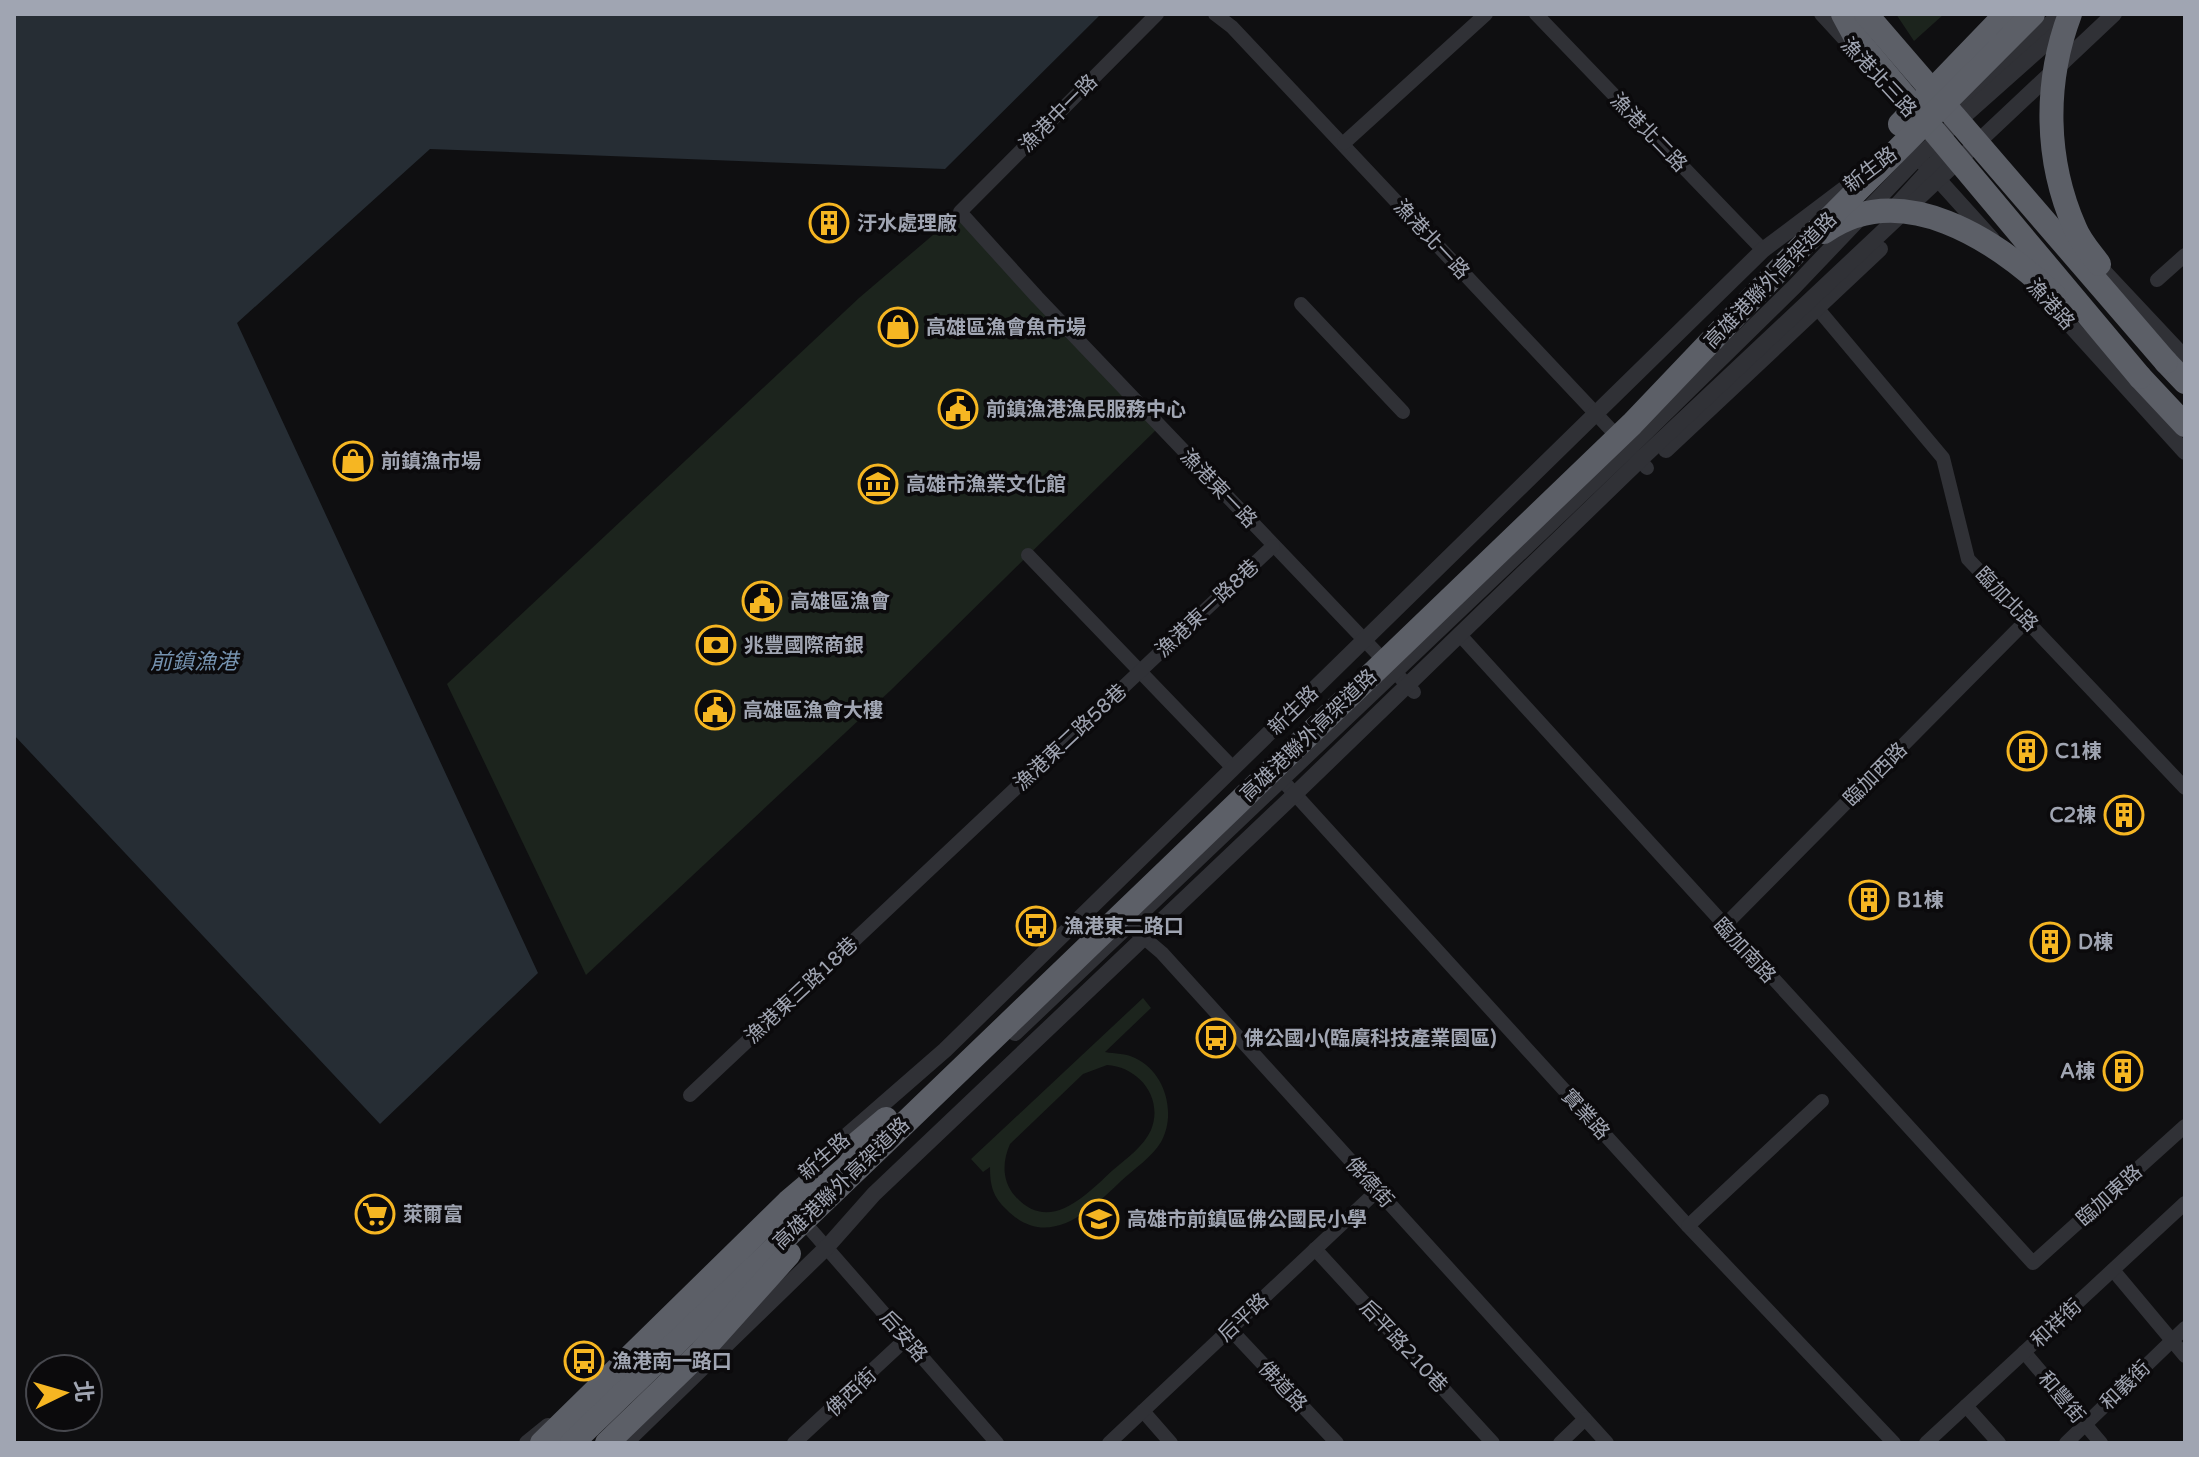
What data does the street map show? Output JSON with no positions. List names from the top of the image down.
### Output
{
  "streets": {
    "highway": ["高雄港聯外高架道路"],
    "street": [
      "漁港北三路",
      "漁港中一路",
      "漁港北二路",
      "新生路",
      "漁港北一路",
      "漁港路",
      "漁港東一路",
      "臨加北路",
      "漁港東一路8巷",
      "漁港東二路58巷",
      "臨加西路",
      "臨加南路",
      "漁港東三路18巷",
      "實業路",
      "佛德街",
      "臨加東路",
      "后平路",
      "和祥街",
      "后安路",
      "后平路210巷",
      "和義街",
      "佛道路",
      "佛西街",
      "和豐街"
    ]
  },
  "crossings": [
    ["漁港北三路", "新生路"],
    ["漁港中一路", "漁港東一路"],
    ["漁港北二路", "新生路"],
    ["新生路", "漁港北一路"],
    ["新生路", "漁港路"],
    ["新生路", "漁港東一路"],
    ["新生路", "臨加北路"],
    ["新生路", "臨加南路"],
    ["新生路", "實業路"],
    ["新生路", "佛德街"],
    ["新生路", "后安路"],
    ["漁港東一路", "漁港東一路8巷"],
    ["臨加北路", "臨加西路"],
    ["漁港東一路8巷", "漁港東二路58巷"],
    ["漁港東二路58巷", "漁港東三路18巷"],
    ["臨加西路", "臨加南路"],
    ["臨加南路", "臨加東路"],
    ["佛德街", "后平路"],
    ["后平路", "后平路210巷"],
    ["后平路", "佛道路"],
    ["和祥街", "和豐街"],
    ["后安路", "佛西街"],
    ["和義街", "和豐街"]
  ],
  "water": ["前鎮漁港"],
  "places": {
    "building": [
      "汙水處理廠",
      "C1棟",
      "C2棟",
      "B1棟",
      "D棟",
      "A棟"
    ],
    "shop": ["高雄區漁會魚市場", "前鎮漁市場"],
    "public building": ["前鎮漁港漁民服務中心", "高雄區漁會", "高雄區漁會大樓"],
    "museum": ["高雄市漁業文化館"],
    "bank": ["兆豐國際商銀"],
    "bus stop": ["漁港東二路口", "佛公國小(臨廣科技產業園區)", "漁港南一路口"],
    "supermarket": ["萊爾富"],
    "school or university": ["高雄市前鎮區佛公國民小學"]
  },
  "north": "right"
}
